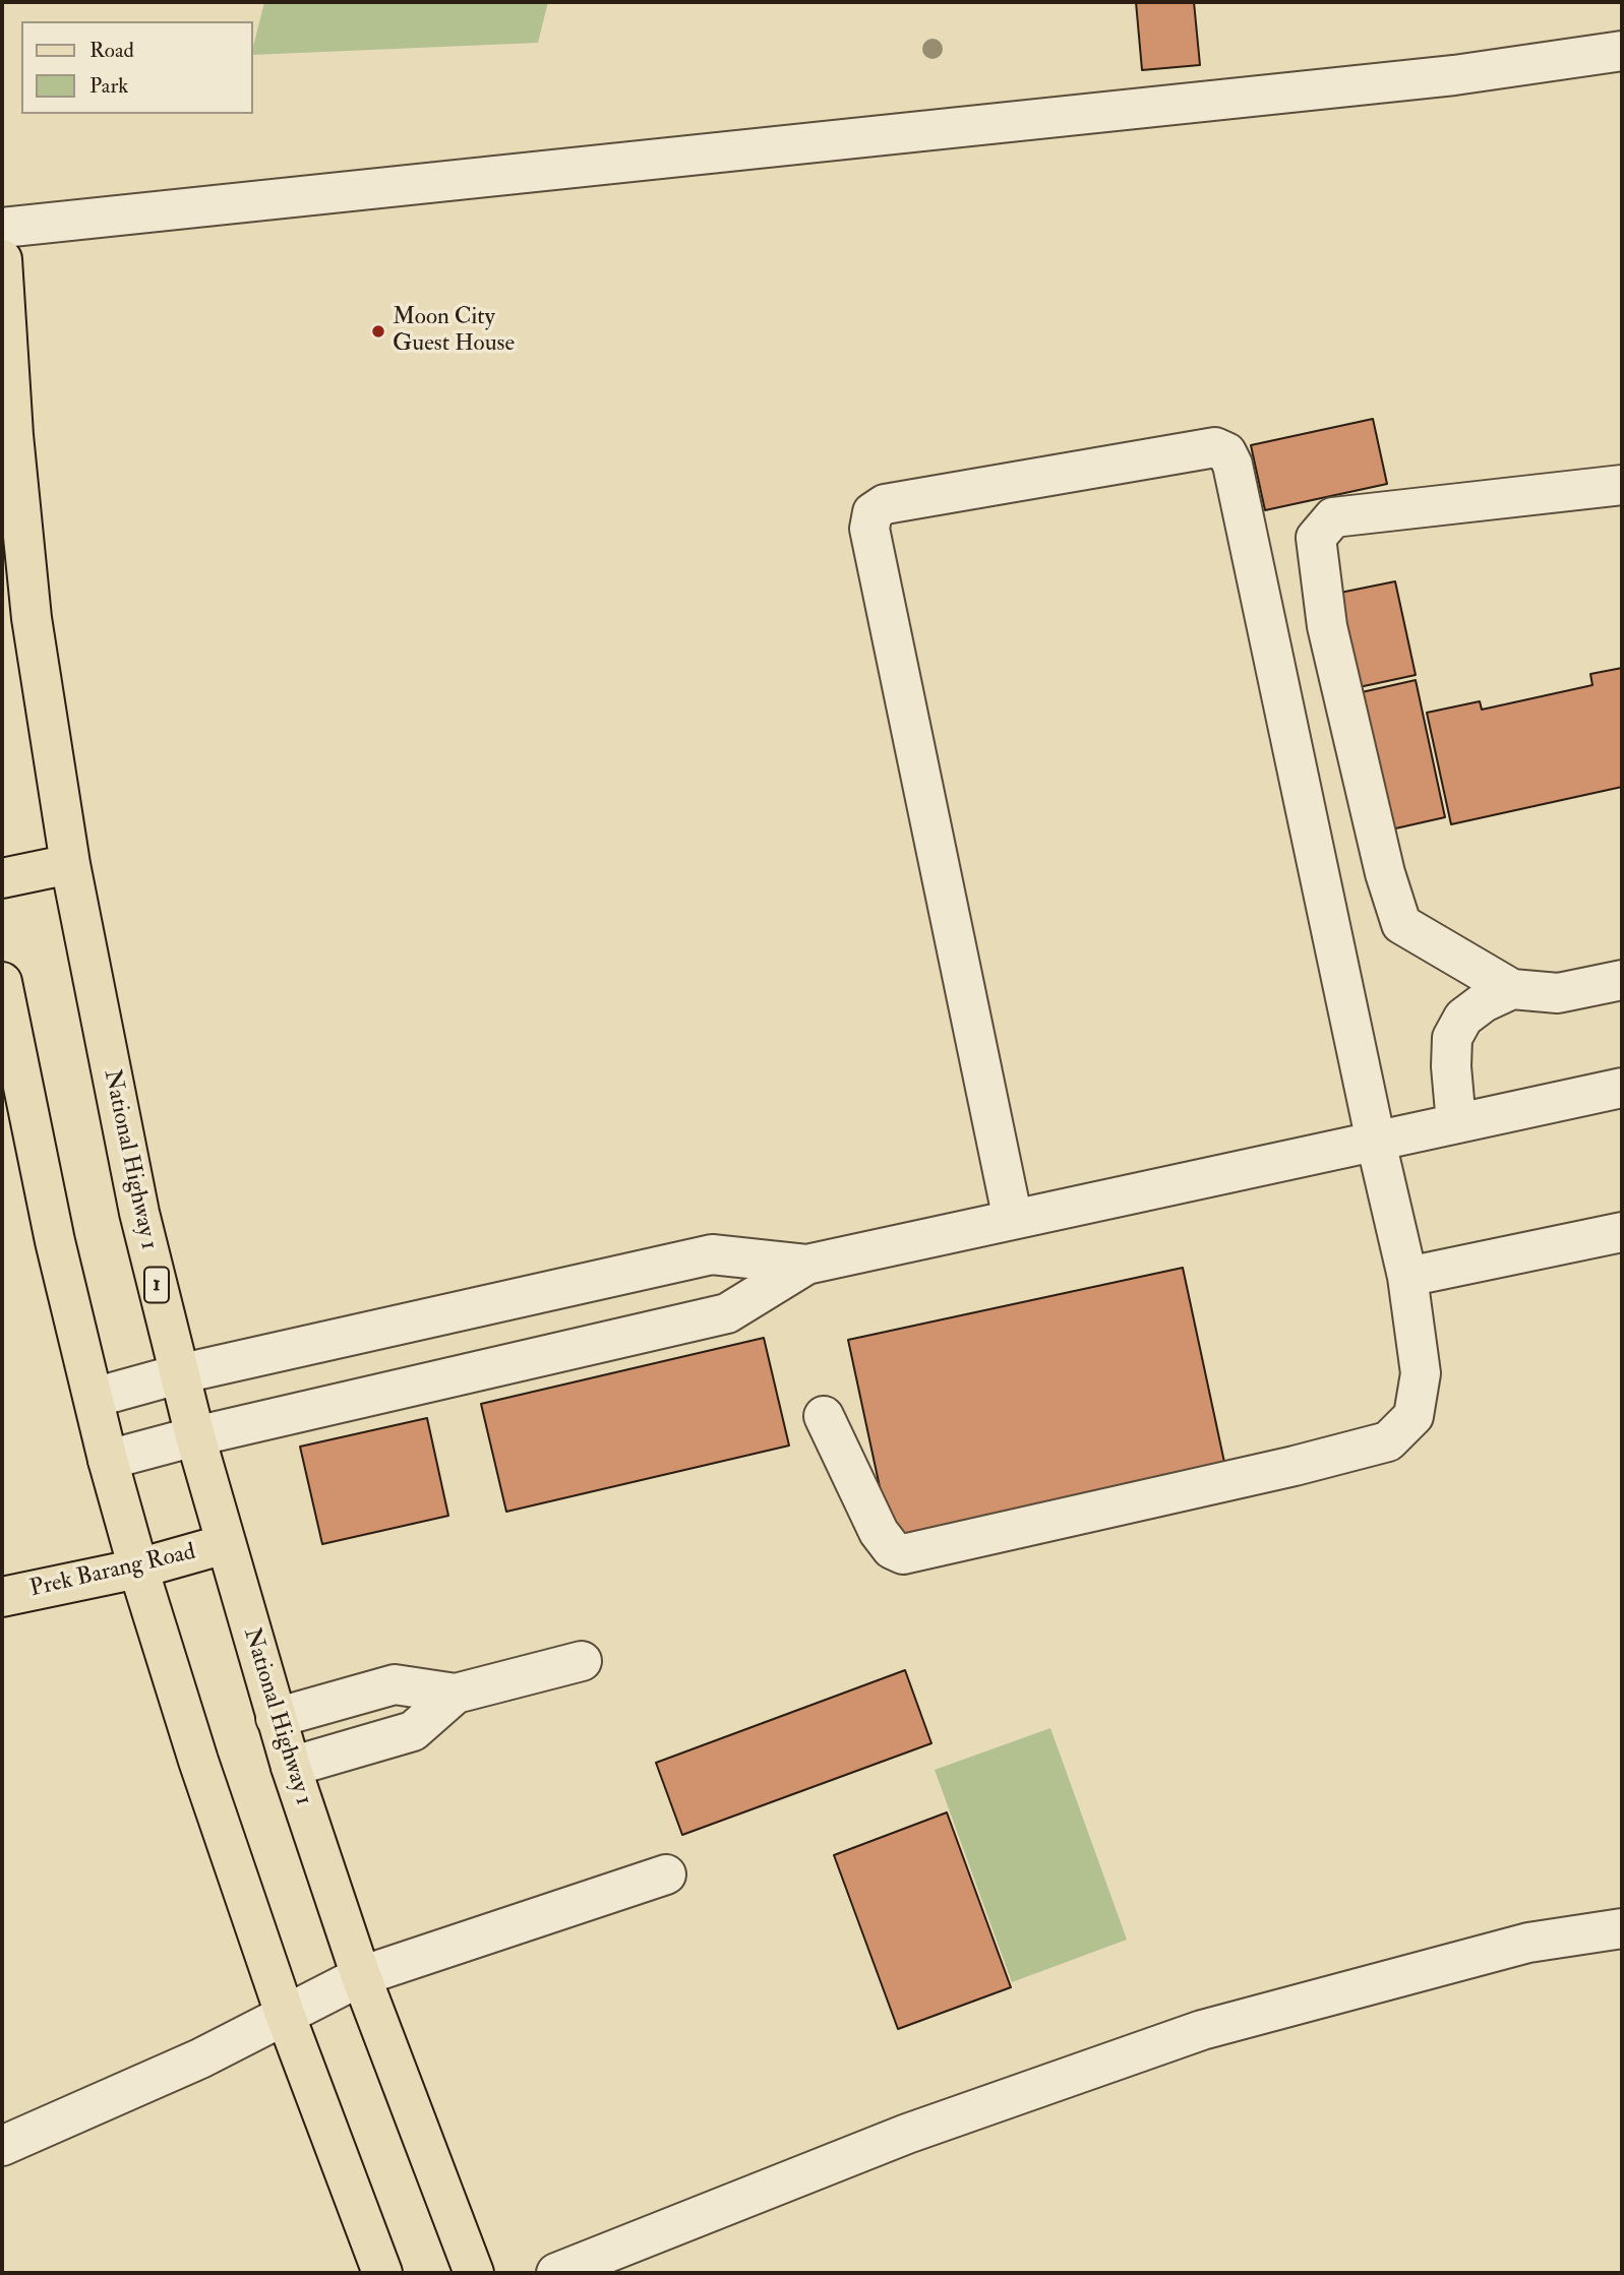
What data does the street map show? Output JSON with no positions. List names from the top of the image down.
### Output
{
  "streets": {
    "main road": ["National Highway 1", "1", "Prek Barang Road"]
  },
  "crossings": [
    ["National Highway 1", "Prek Barang Road"]
  ],
  "places": ["Moon City Guest House"],
  "legend": ["Road", "Park"]
}
